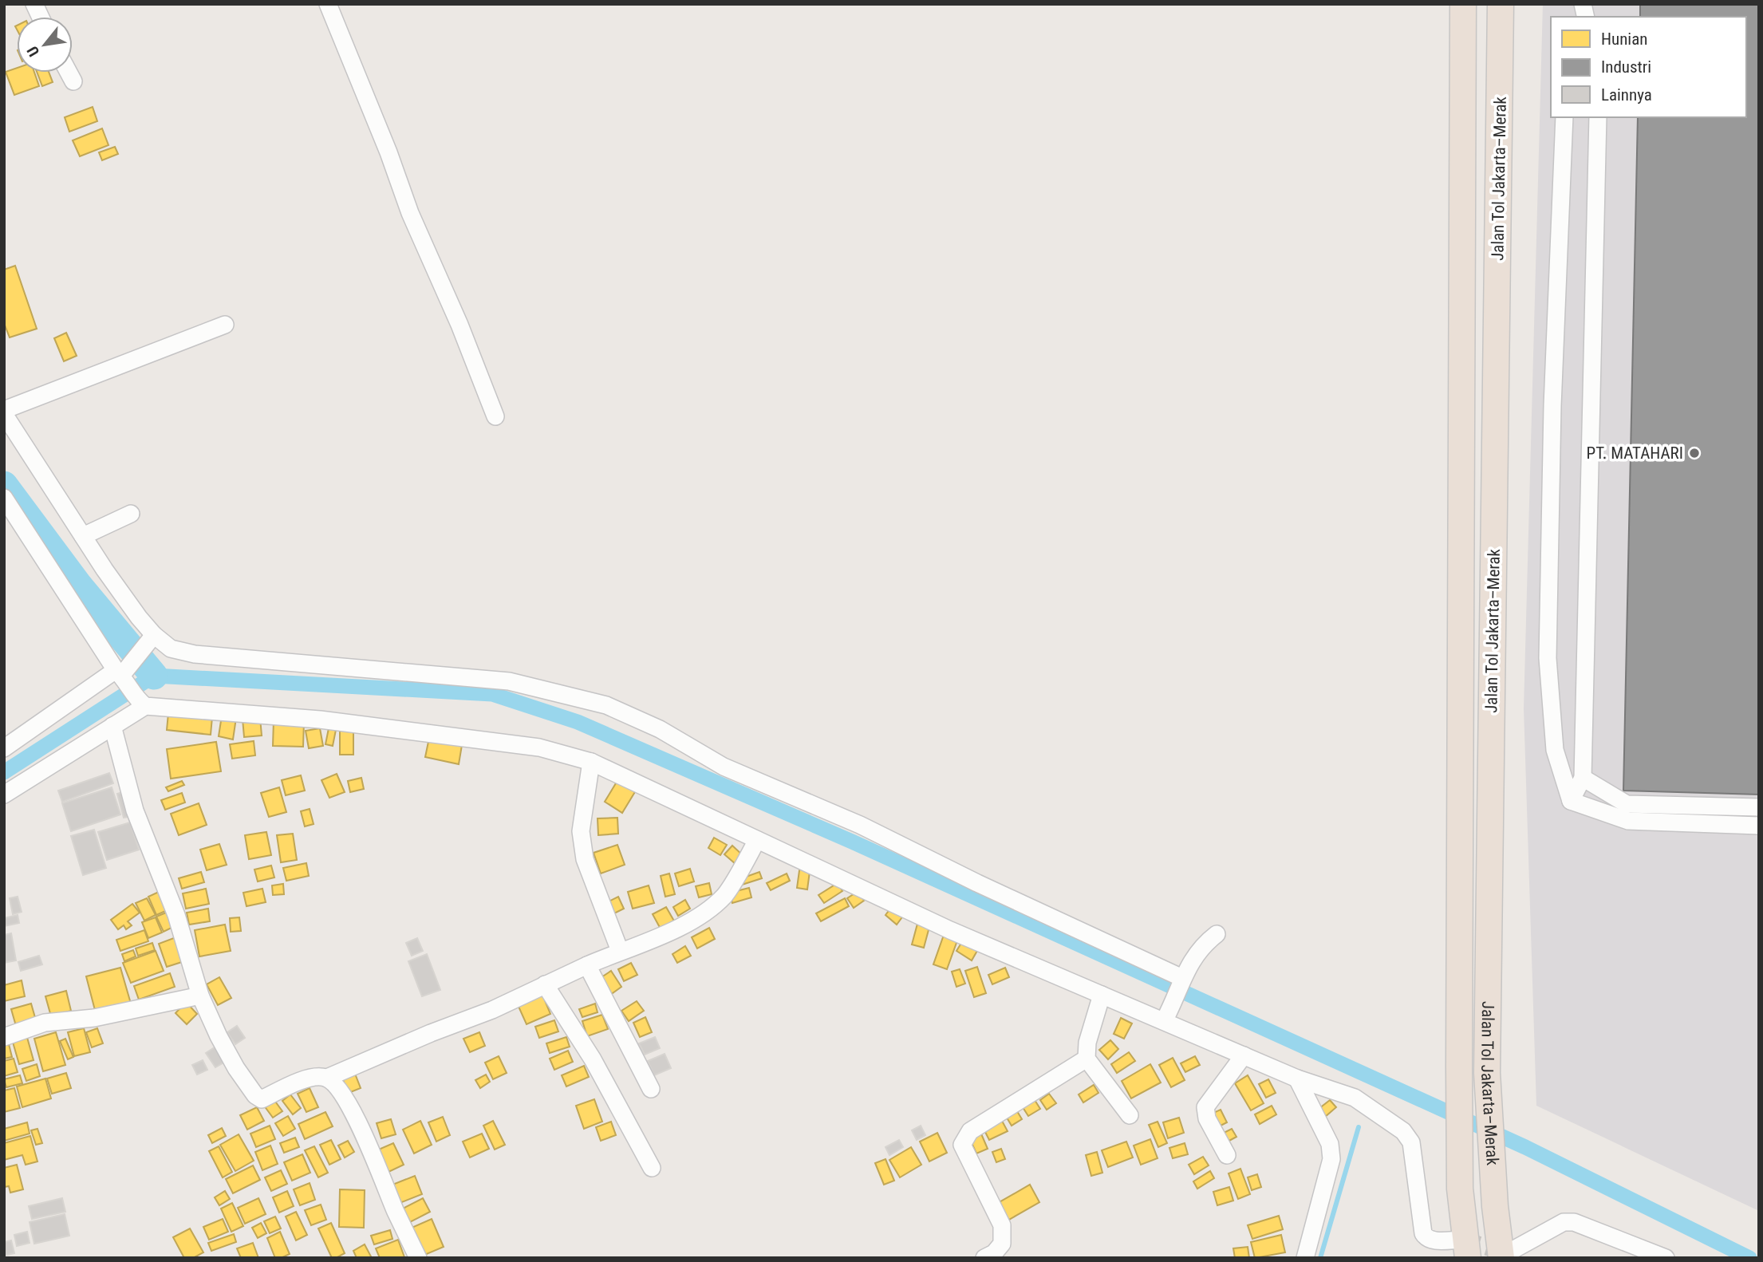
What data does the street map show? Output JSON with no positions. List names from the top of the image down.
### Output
{
  "streets": {
    "highway": ["Jalan Tol Jakarta–Merak"]
  },
  "places": ["PT. MATAHARI"],
  "legend": ["Hunian", "Industri", "Lainnya"],
  "north": "bottom left"
}
